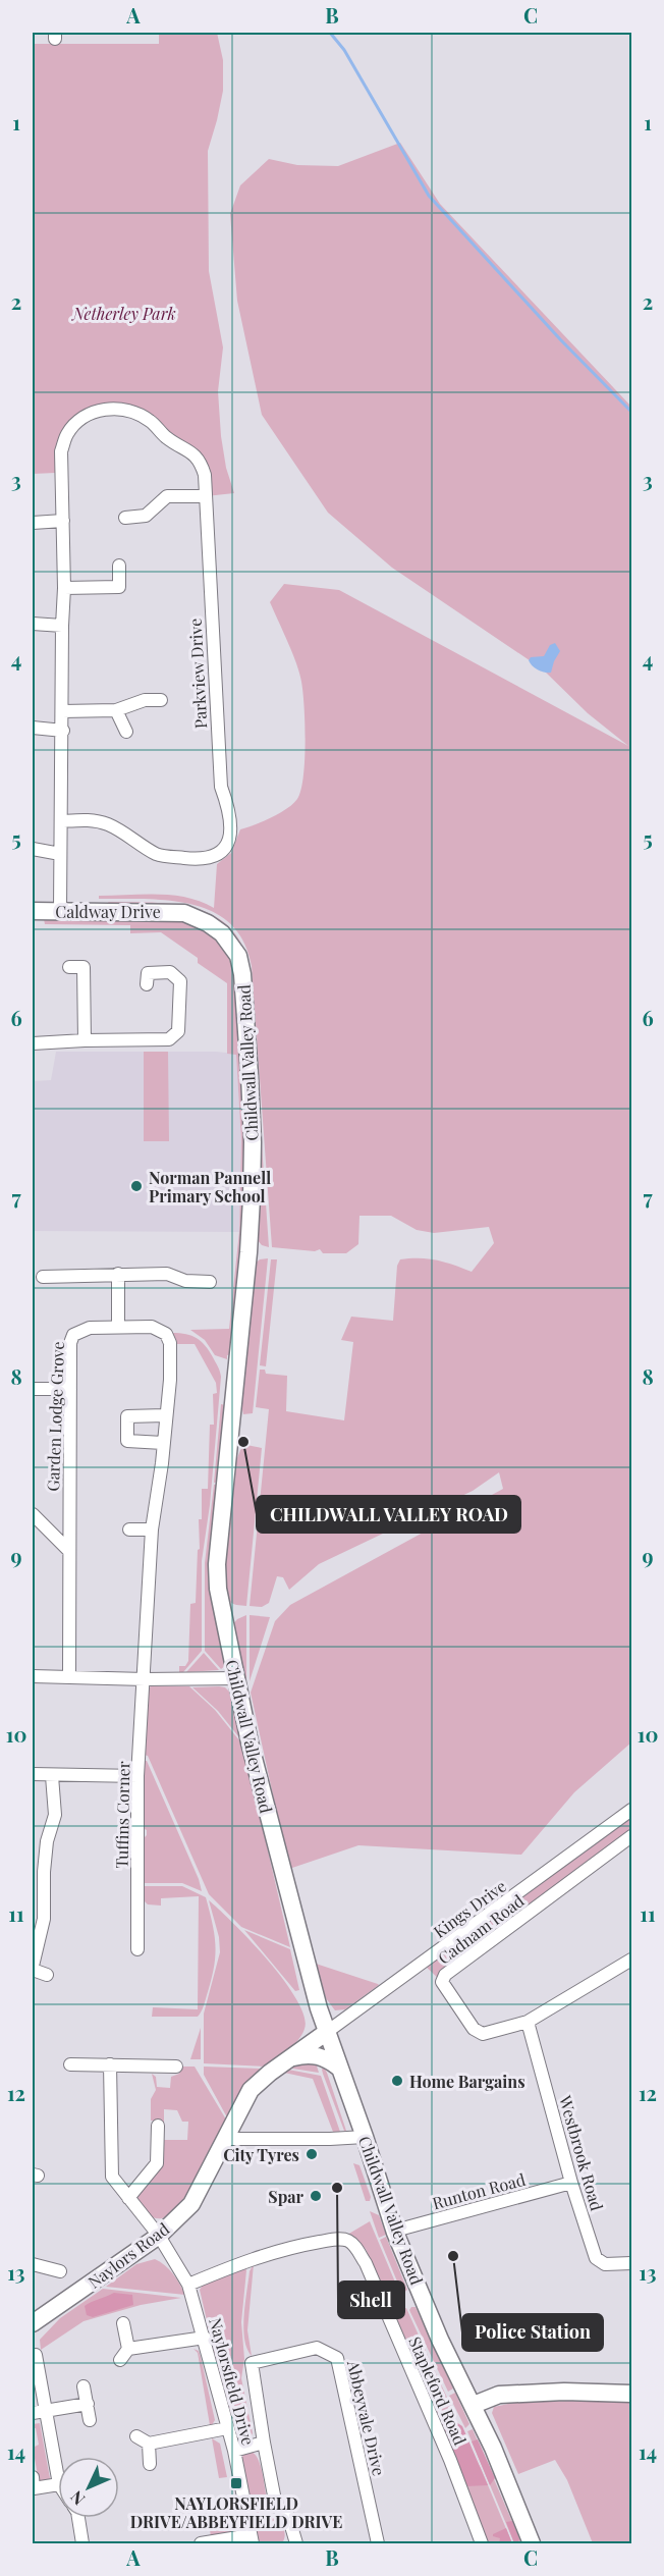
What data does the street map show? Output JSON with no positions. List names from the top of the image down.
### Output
{
  "streets": {
    "main road": ["Caldway Drive", "Childwall Valley Road", "Naylors Road"],
    "street": [
      "Parkview Drive",
      "Garden Lodge Grove",
      "Tuffins Corner",
      "Kings Drive",
      "Cadnam Road",
      "Westbrook Road",
      "Runton Road",
      "Naylorsfield Drive",
      "Stapleford Road",
      "Abbeyvale Drive"
    ]
  },
  "crossings": [
    ["Caldway Drive", "Childwall Valley Road"],
    ["Childwall Valley Road", "Kings Drive"],
    ["Childwall Valley Road", "Runton Road"],
    ["Childwall Valley Road", "Naylors Road"],
    ["Garden Lodge Grove", "Tuffins Corner"],
    ["Kings Drive", "Naylors Road"],
    ["Cadnam Road", "Westbrook Road"],
    ["Westbrook Road", "Runton Road"],
    ["Naylors Road", "Naylorsfield Drive"],
    ["Naylorsfield Drive", "Stapleford Road"]
  ],
  "parks": ["Netherley Park"],
  "places": {
    "other": [
      "Norman Pannell Primary School",
      "CHILDWALL VALLEY ROAD",
      "Home Bargains",
      "City Tyres",
      "Shell",
      "Spar",
      "Police Station"
    ],
    "transit": ["NAYLORSFIELD DRIVE/ABBEYFIELD DRIVE"]
  },
  "north": "bottom left",
  "grid": {
    "columns": ["A", "B", "C"],
    "rows": [
      "1",
      "2",
      "3",
      "4",
      "5",
      "6",
      "7",
      "8",
      "9",
      "10",
      "11",
      "12",
      "13",
      "14"
    ]
  }
}
